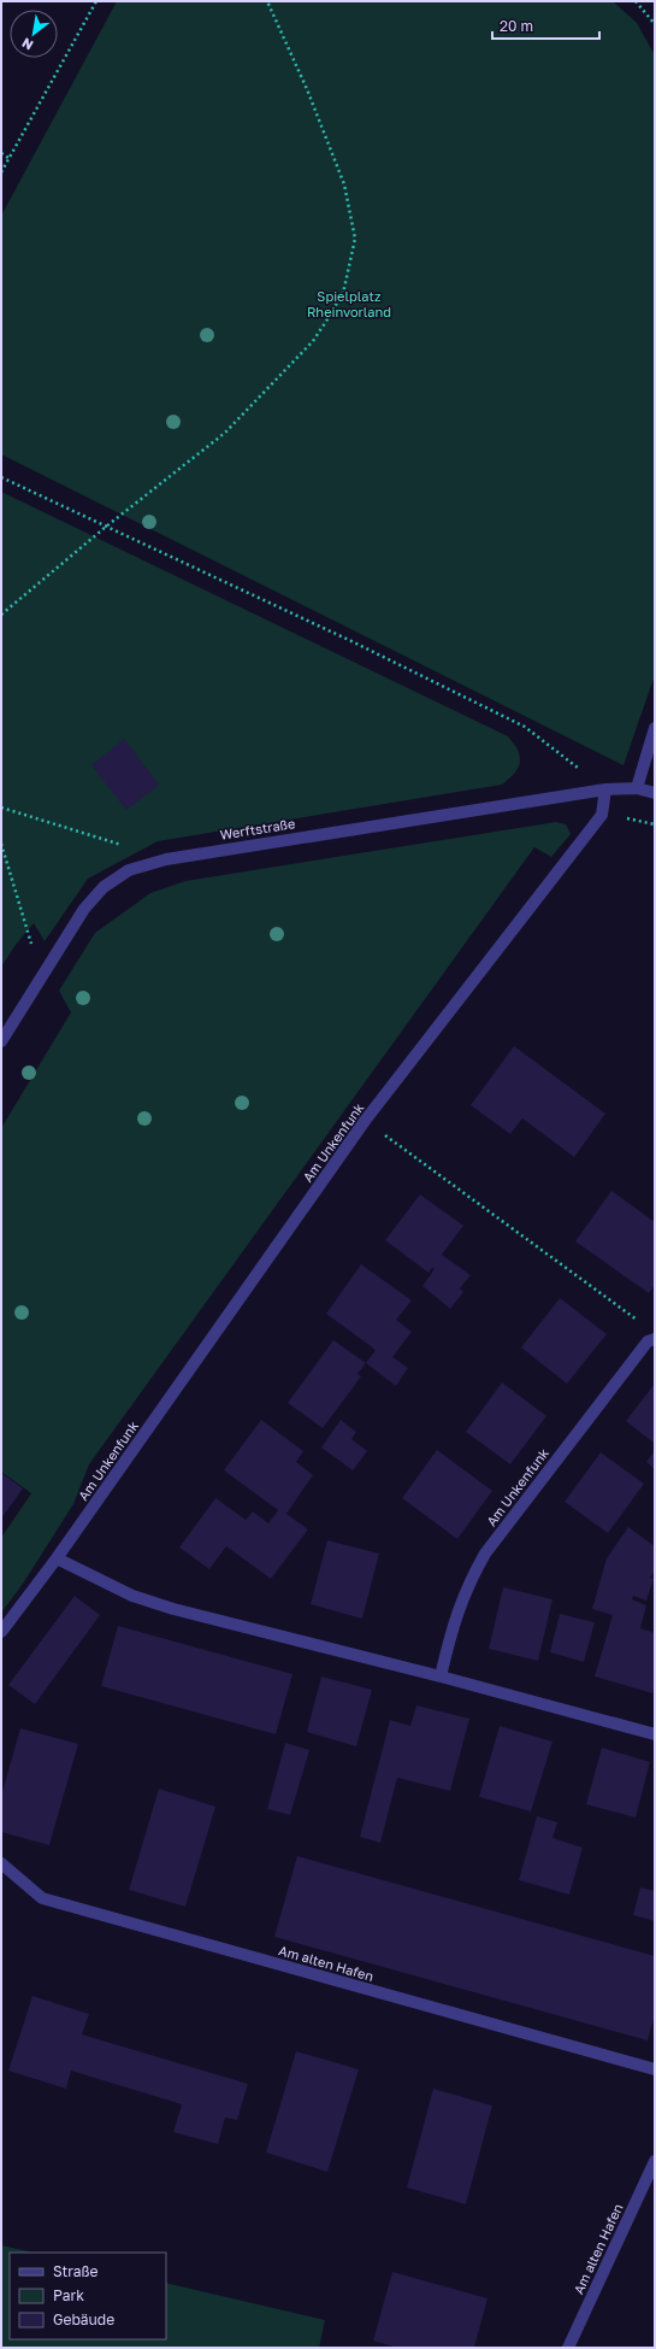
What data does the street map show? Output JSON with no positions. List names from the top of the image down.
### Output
{
  "streets": {
    "street": ["Werftstraße", "Am Unkenfunk", "Am alten Hafen"]
  },
  "crossings": [
    ["Werftstraße", "Am Unkenfunk"]
  ],
  "parks": ["Spielplatz Rheinvorland"],
  "legend": ["Straße", "Park", "Gebäude"],
  "scale_bar": "20 m",
  "north": "bottom left"
}
